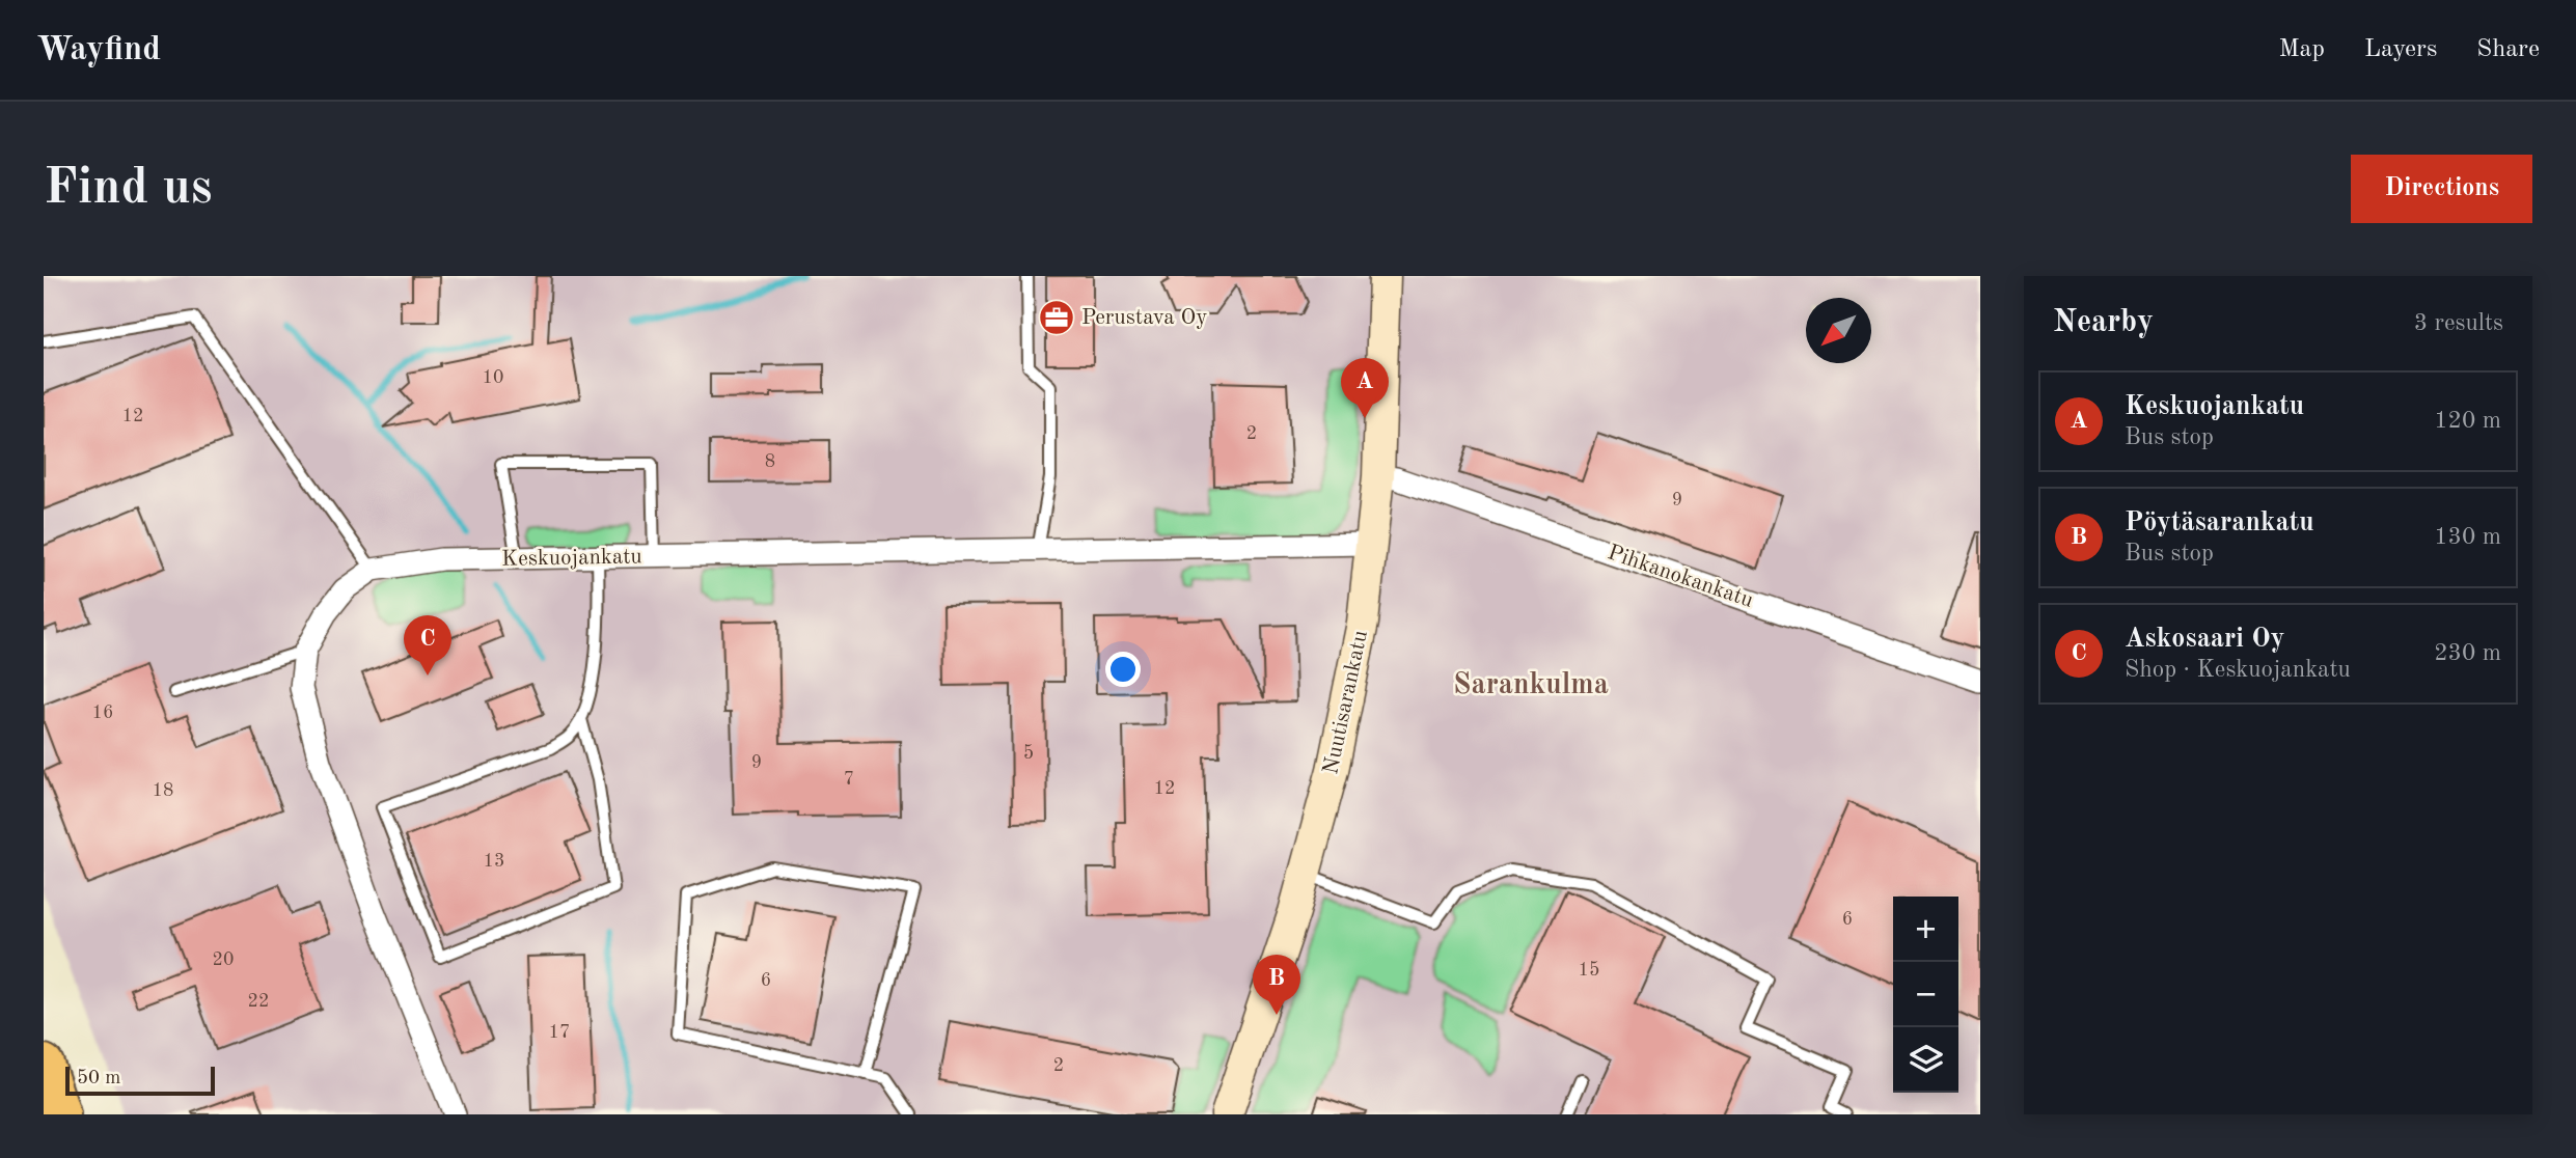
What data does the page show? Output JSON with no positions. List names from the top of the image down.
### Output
{
  "streets": {
    "main road": ["Nuutisarankatu"],
    "street": ["Keskuojankatu", "Pihkanokankatu"]
  },
  "crossings": [
    ["Keskuojankatu", "Nuutisarankatu"],
    ["Pihkanokankatu", "Nuutisarankatu"]
  ],
  "districts": ["Sarankulma"],
  "places": {
    "office": ["Perustava Oy"]
  },
  "house_numbers": [
    "10",
    "12",
    "2",
    "8",
    "9",
    "16",
    "5",
    "9",
    "7",
    "12",
    "18",
    "13",
    "6",
    "20",
    "15",
    "6",
    "22",
    "17",
    "2"
  ],
  "scale_bar": "50 m",
  "north": "bottom left",
  "page": {
    "header": "Wayfind",
    "nav": ["Map", "Layers", "Share"],
    "buttons": "Directions",
    "title": "Find us",
    "heading": ["Nearby", "3 results"],
    "pins": ["A", "C", "B"],
    "list": [
      {
        "mark": "A",
        "name": "Keskuojankatu",
        "note": "Bus stop",
        "value": "120 m"
      },
      {
        "mark": "B",
        "name": "Pöytäsarankatu",
        "note": "Bus stop",
        "value": "130 m"
      },
      {
        "mark": "C",
        "name": "Askosaari Oy",
        "note": "Shop · Keskuojankatu",
        "value": "230 m"
      }
    ],
    "map_buttons": ["+", "−"],
    "scale": "50 m"
  }
}
